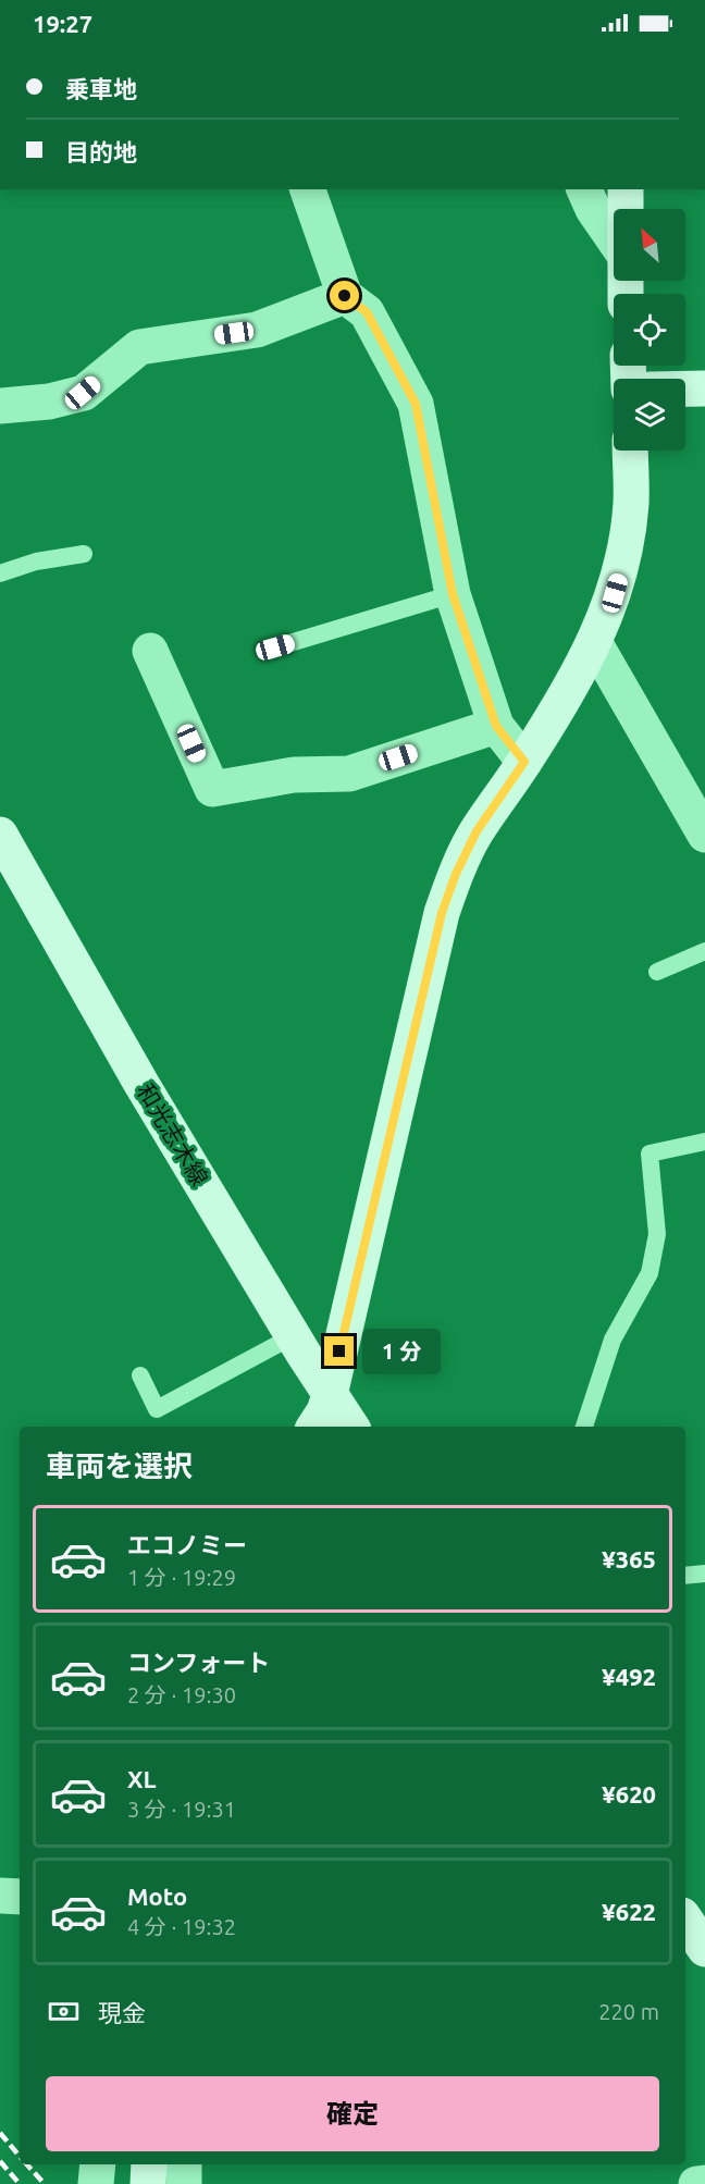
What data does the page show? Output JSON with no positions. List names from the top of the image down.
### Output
{
  "streets": {
    "street": ["和光志木線"]
  },
  "north": "top left",
  "page": {
    "status": "19:27",
    "banner": ["乗車地", "目的地"],
    "bubble": "1 分",
    "heading": "車両を選択",
    "list": [
      {
        "name": "エコノミー",
        "note": "1 分 · 19:29",
        "value": "¥365"
      },
      {
        "name": "コンフォート",
        "note": "2 分 · 19:30",
        "value": "¥492"
      },
      {
        "name": "XL",
        "note": "3 分 · 19:31",
        "value": "¥620"
      },
      {
        "name": "Moto",
        "note": "4 分 · 19:32",
        "value": "¥622"
      }
    ],
    "pay": ["現金", "220 m"],
    "buttons": "確定"
  }
}
